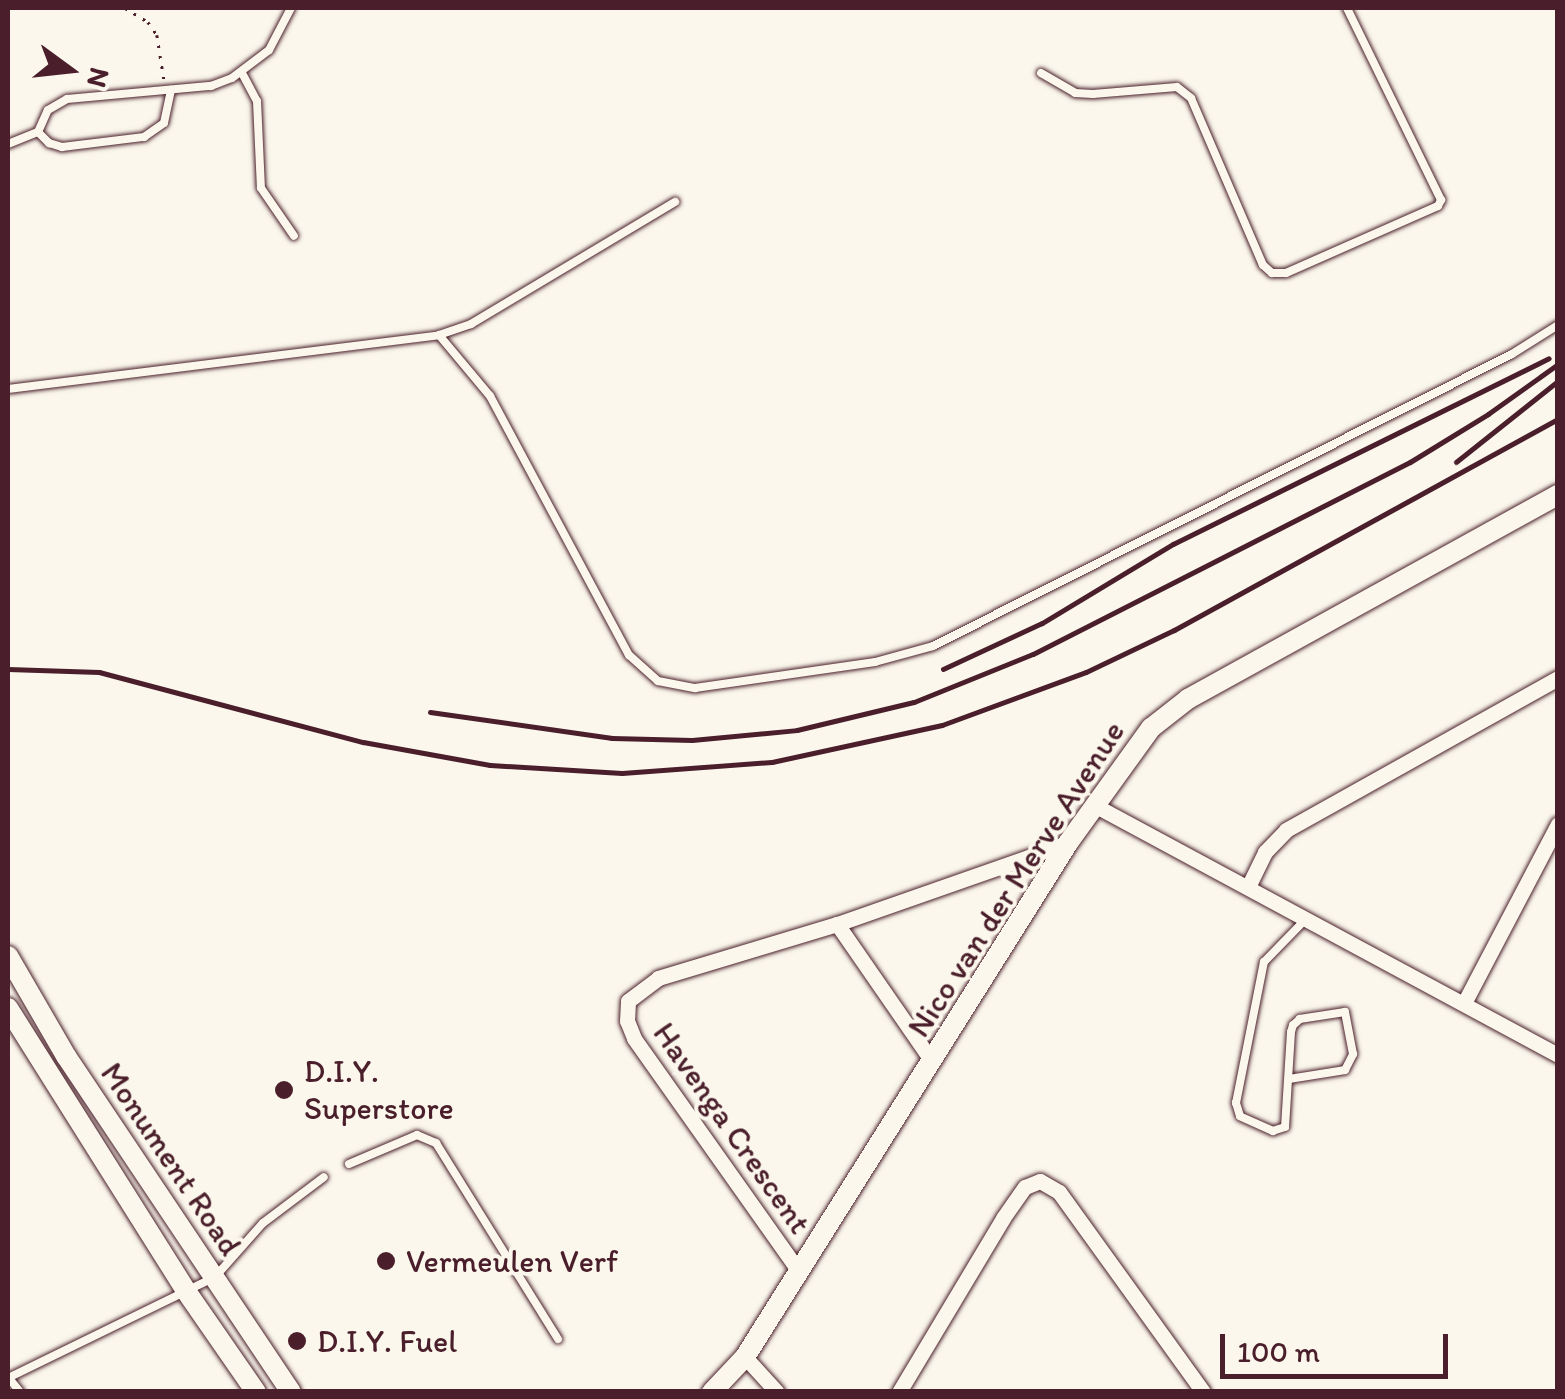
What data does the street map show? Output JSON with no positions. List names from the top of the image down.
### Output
{
  "streets": {
    "street": ["Nico van der Merve Avenue", "Havenga Crescent", "Monument Road"]
  },
  "crossings": [
    ["Nico van der Merve Avenue", "Havenga Crescent"]
  ],
  "places": ["D.I.Y. Superstore", "Vermeulen Verf", "D.I.Y. Fuel"],
  "scale_bar": "100 m",
  "north": "right"
}
